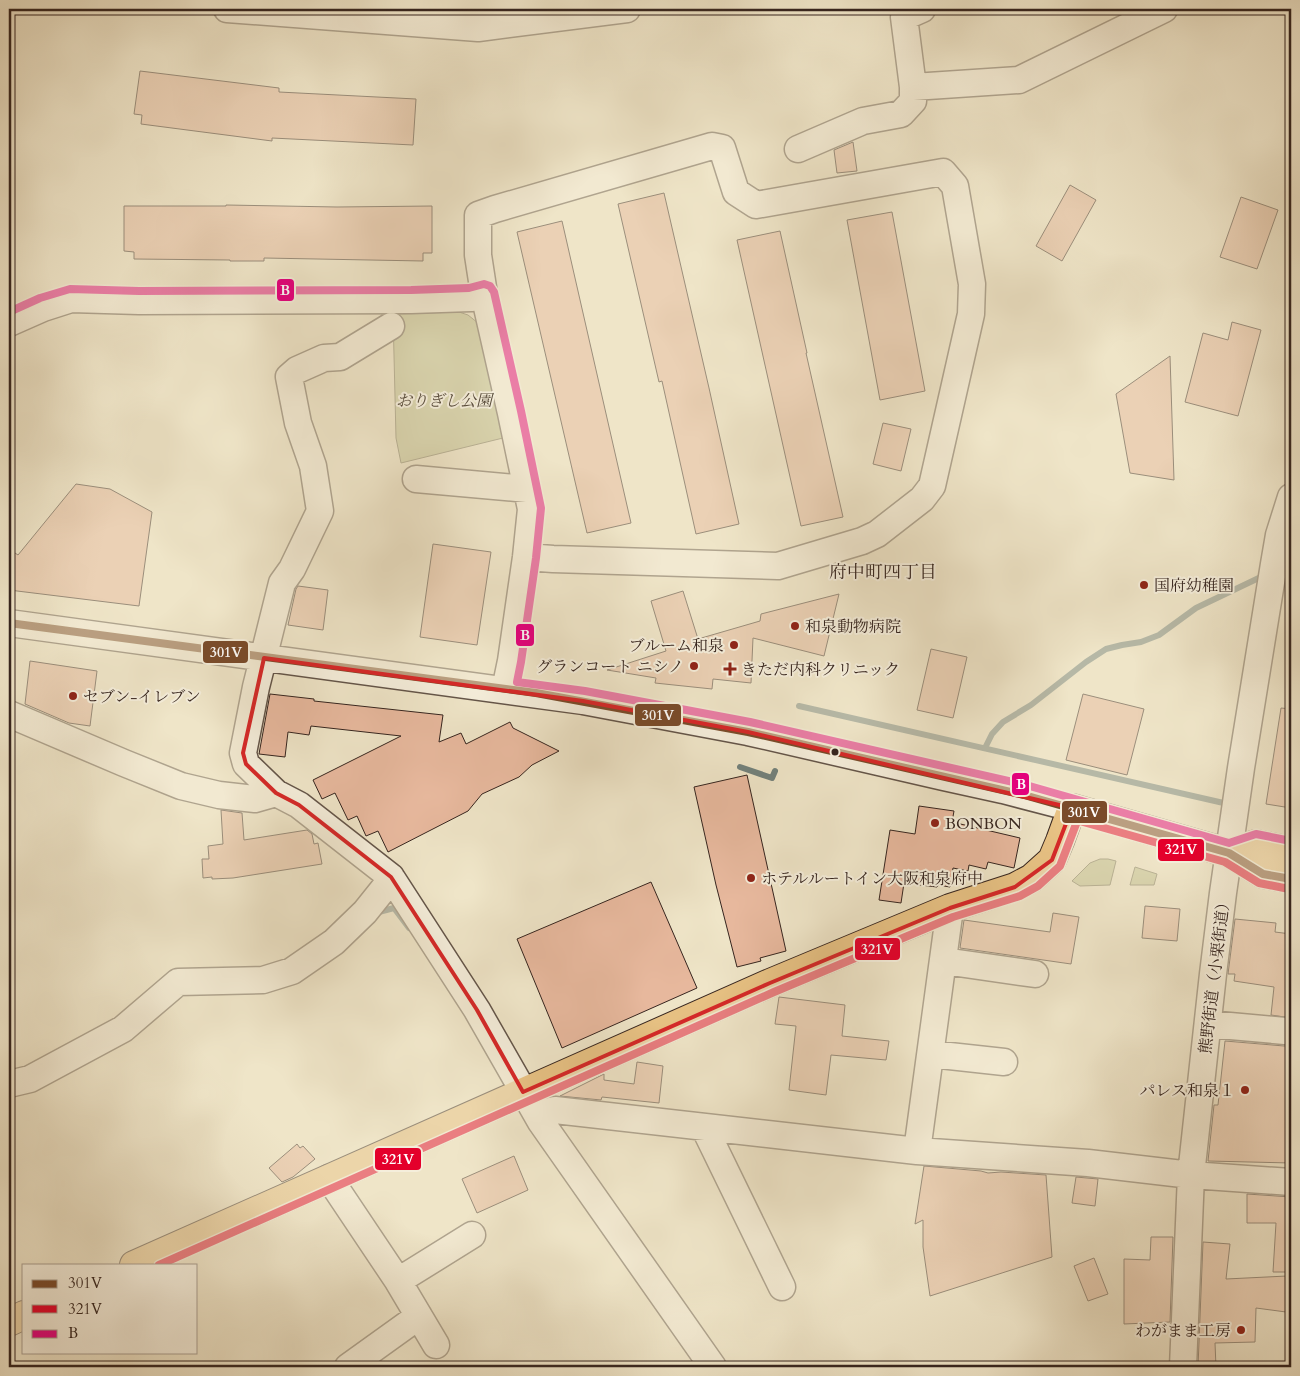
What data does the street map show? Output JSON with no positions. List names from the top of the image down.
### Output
{
  "streets": {
    "street": ["熊野街道（小栗街道）"]
  },
  "districts": ["府中町四丁目"],
  "parks": ["おりぎし公園"],
  "places": {
    "other": [
      "国府幼稚園",
      "和泉動物病院",
      "ブルーム和泉",
      "グランコート ニシノ",
      "セブン-イレブン",
      "BONBON",
      "ホテルルートイン大阪和泉府中",
      "パレス和泉１",
      "わがまま工房"
    ],
    "health": ["きただ内科クリニック"]
  },
  "lines": ["transit line B", "transit line 301V", "transit line 321V"],
  "legend": ["301V", "321V", "B"]
}
